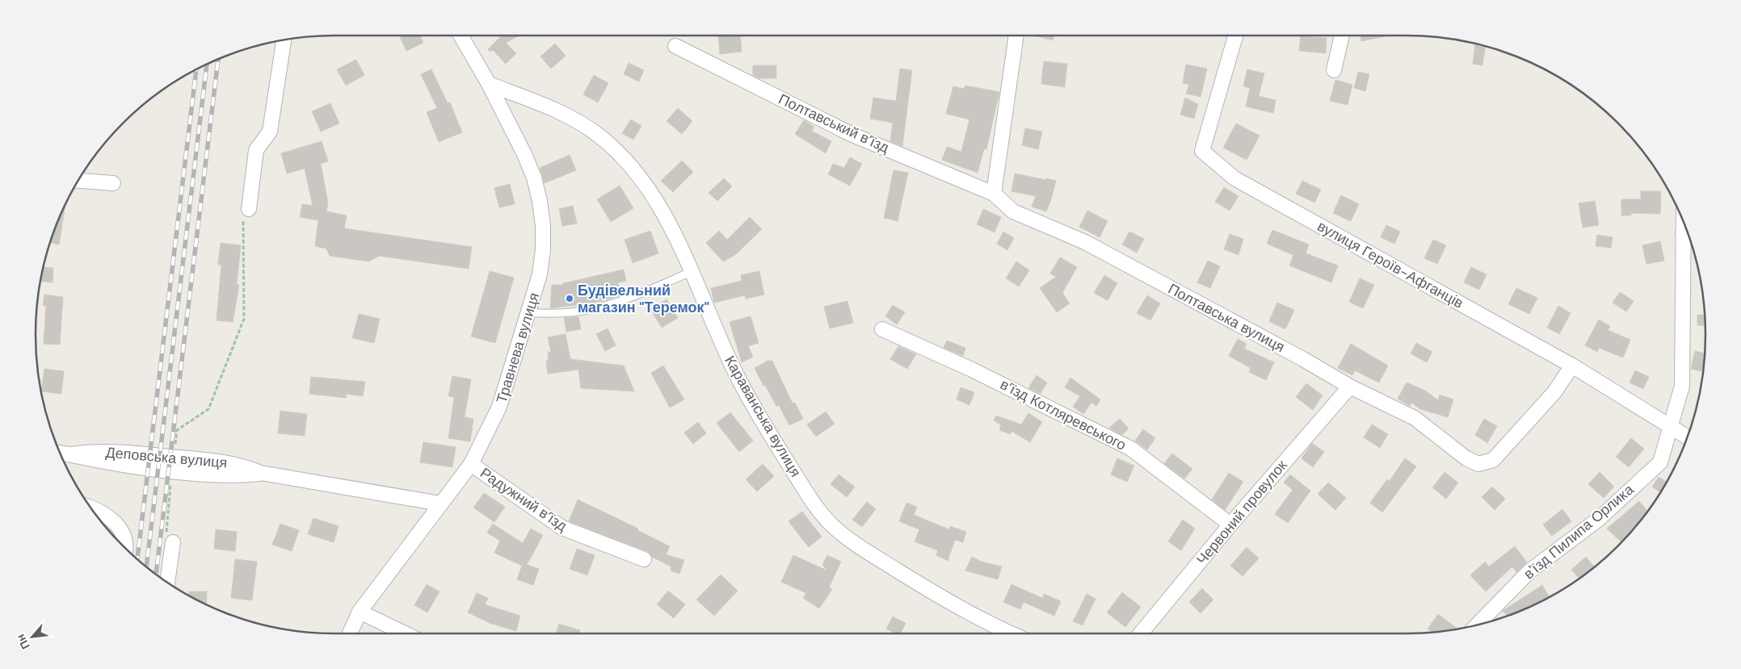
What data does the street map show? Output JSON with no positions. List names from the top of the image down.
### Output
{
  "streets": {
    "street": [
      "Полтавський в’їзд",
      "вулиця Героїв-Афганців",
      "Полтавська вулиця",
      "Травнева вулиця",
      "в’їзд Котляревського",
      "Караванська вулиця",
      "Деповська вулиця",
      "Радужний в’їзд",
      "Червоний провулок",
      "в'їзд Пилипа Орлика"
    ]
  },
  "crossings": [
    ["Полтавський в’їзд", "Полтавська вулиця"],
    ["вулиця Героїв-Афганців", "Полтавська вулиця"],
    ["вулиця Героїв-Афганців", "в'їзд Пилипа Орлика"],
    ["Полтавська вулиця", "Червоний провулок"],
    ["Травнева вулиця", "Караванська вулиця"],
    ["Травнева вулиця", "Деповська вулиця"],
    ["Травнева вулиця", "Радужний в’їзд"],
    ["в’їзд Котляревського", "Червоний провулок"]
  ],
  "places": ["Будівельний магазин \"Теремок\""],
  "north": "bottom left"
}
